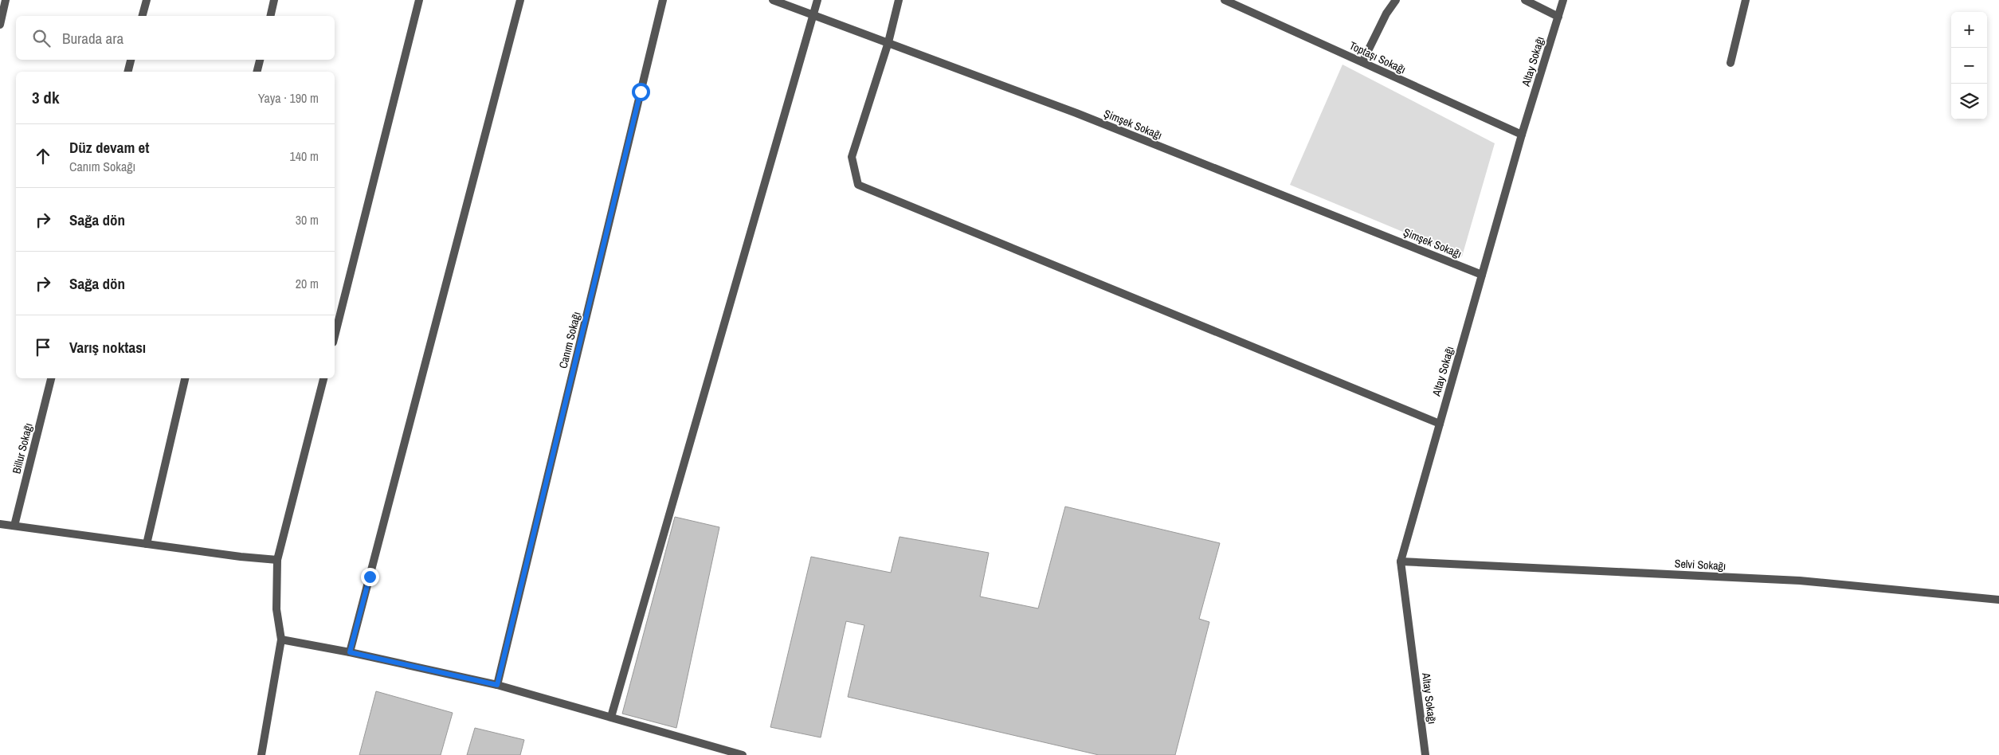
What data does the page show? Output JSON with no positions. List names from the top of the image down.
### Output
{
  "streets": {
    "street": [
      "Toptaşı Sokağı",
      "Altay Sokağı",
      "Şimşek Sokağı",
      "Canım Sokağı",
      "Billur Sokağı",
      "Selvi Sokağı"
    ]
  },
  "crossings": [
    ["Toptaşı Sokağı", "Altay Sokağı"],
    ["Altay Sokağı", "Şimşek Sokağı"],
    ["Altay Sokağı", "Selvi Sokağı"]
  ],
  "page": {
    "map_buttons": ["+", "−"],
    "search": "Burada ara",
    "heading": ["3 dk", "Yaya · 190 m"],
    "list": [
      ["Düz devam et", "Canım Sokağı", "140 m"],
      ["Sağa dön", "30 m"],
      ["Sağa dön", "20 m"],
      "Varış noktası"
    ]
  }
}
